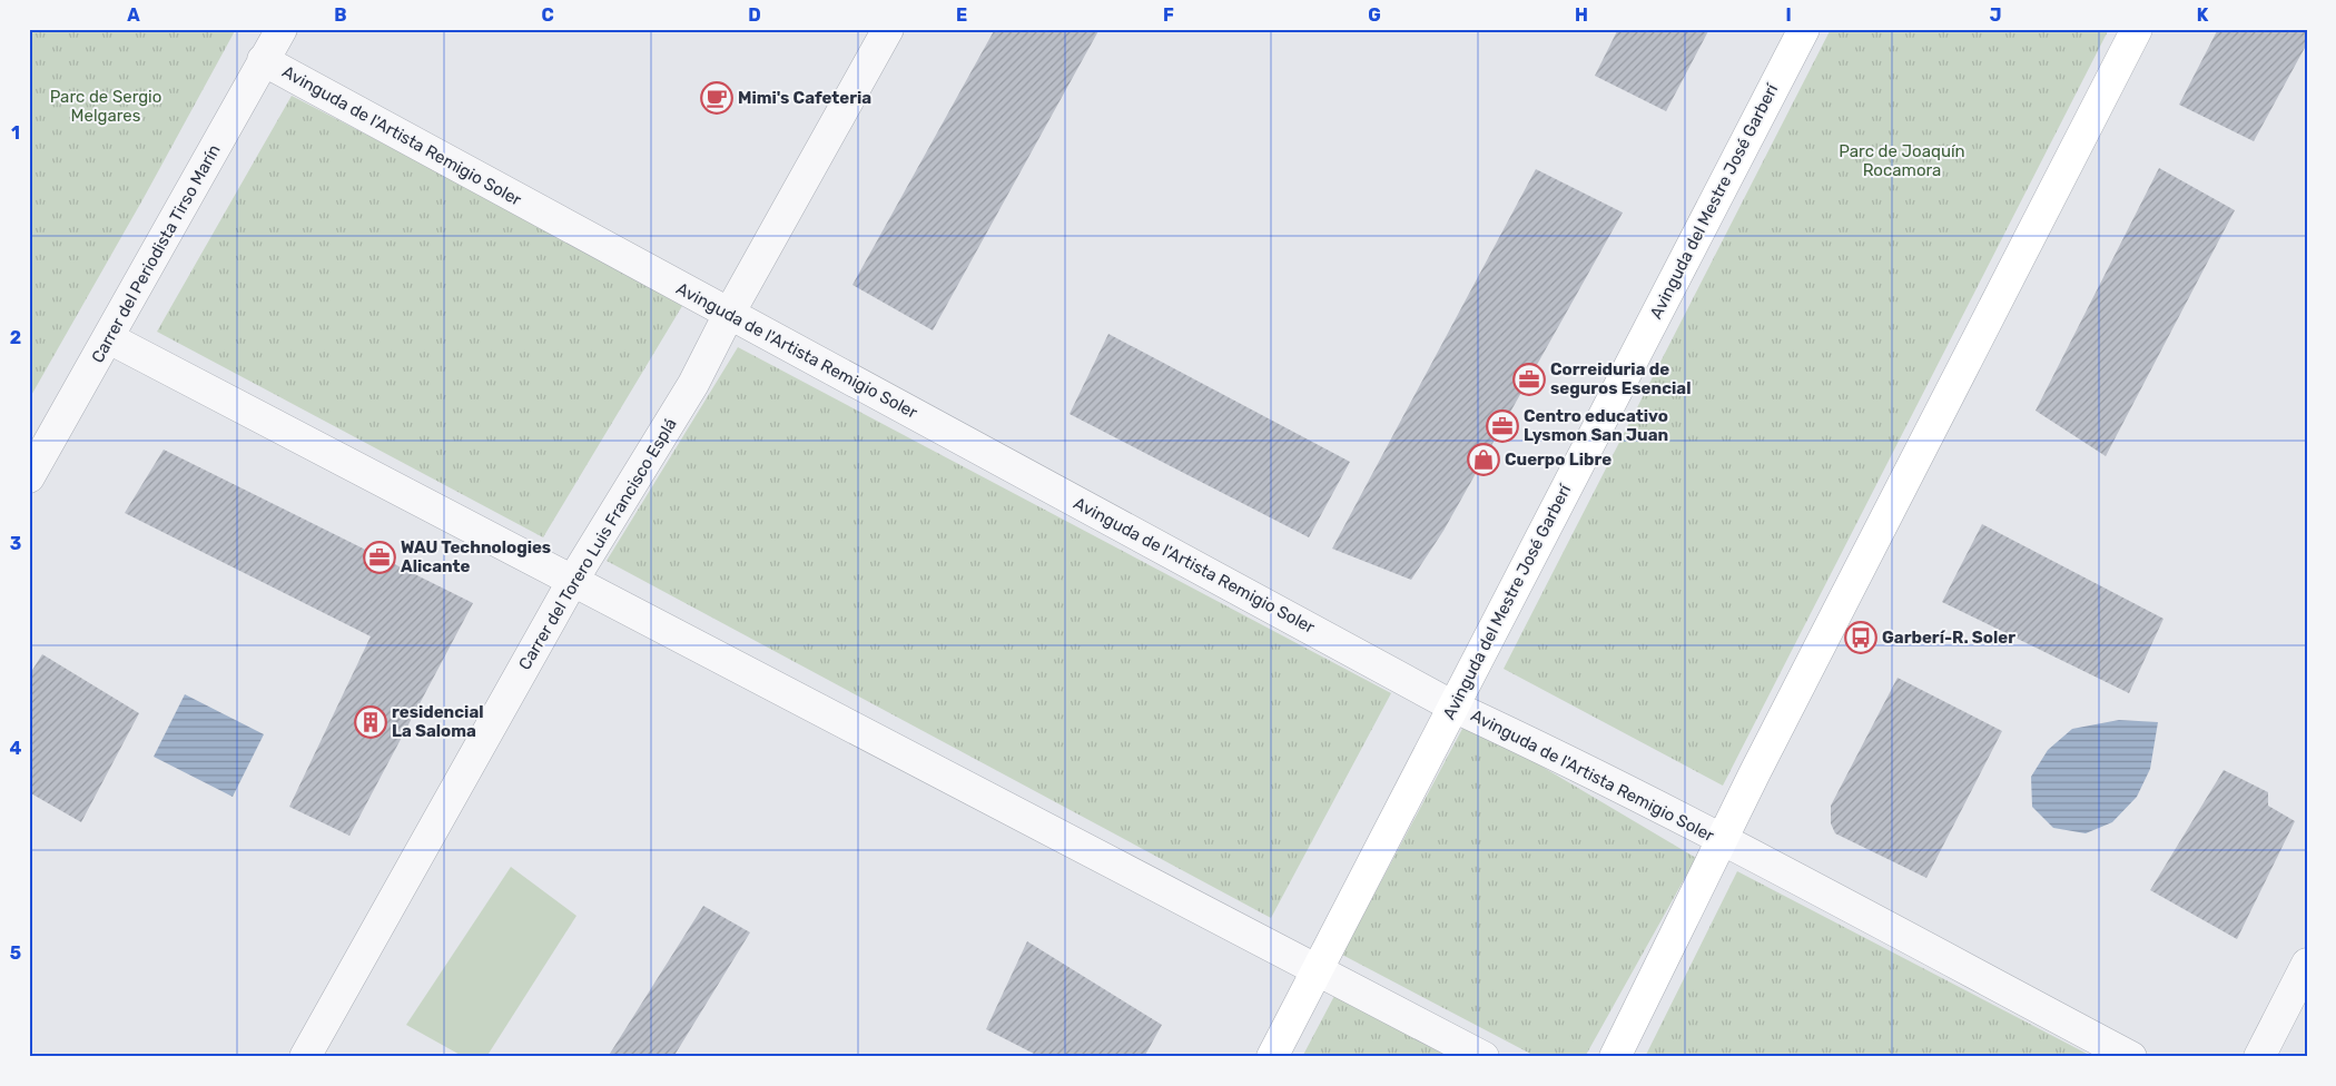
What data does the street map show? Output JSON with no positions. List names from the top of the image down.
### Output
{
  "streets": {
    "street": [
      "Avinguda de l'Artista Remigio Soler",
      "Avinguda del Mestre José Garberí",
      "Carrer del Periodista Tirso Marín",
      "Carrer del Torero Luis Francisco Esplá"
    ]
  },
  "crossings": [
    ["Avinguda de l'Artista Remigio Soler", "Avinguda del Mestre José Garberí"],
    ["Avinguda de l'Artista Remigio Soler", "Carrer del Periodista Tirso Marín"],
    ["Avinguda de l'Artista Remigio Soler", "Carrer del Torero Luis Francisco Esplá"]
  ],
  "parks": ["Parc de Sergio Melgares", "Parc de Joaquín Rocamora"],
  "places": {
    "cafe": ["Mimi's Cafeteria"],
    "office": ["Correiduria de seguros Esencial", "Centro educativo Lysmon San Juan", "WAU Technologies Alicante"],
    "shop": ["Cuerpo Libre"],
    "bus stop": ["Garberí-R. Soler"],
    "building": ["residencial La Saloma"]
  },
  "grid": {
    "columns": [
      "A",
      "B",
      "C",
      "D",
      "E",
      "F",
      "G",
      "H",
      "I",
      "J",
      "K"
    ],
    "rows": [
      "1",
      "2",
      "3",
      "4",
      "5"
    ]
  }
}
